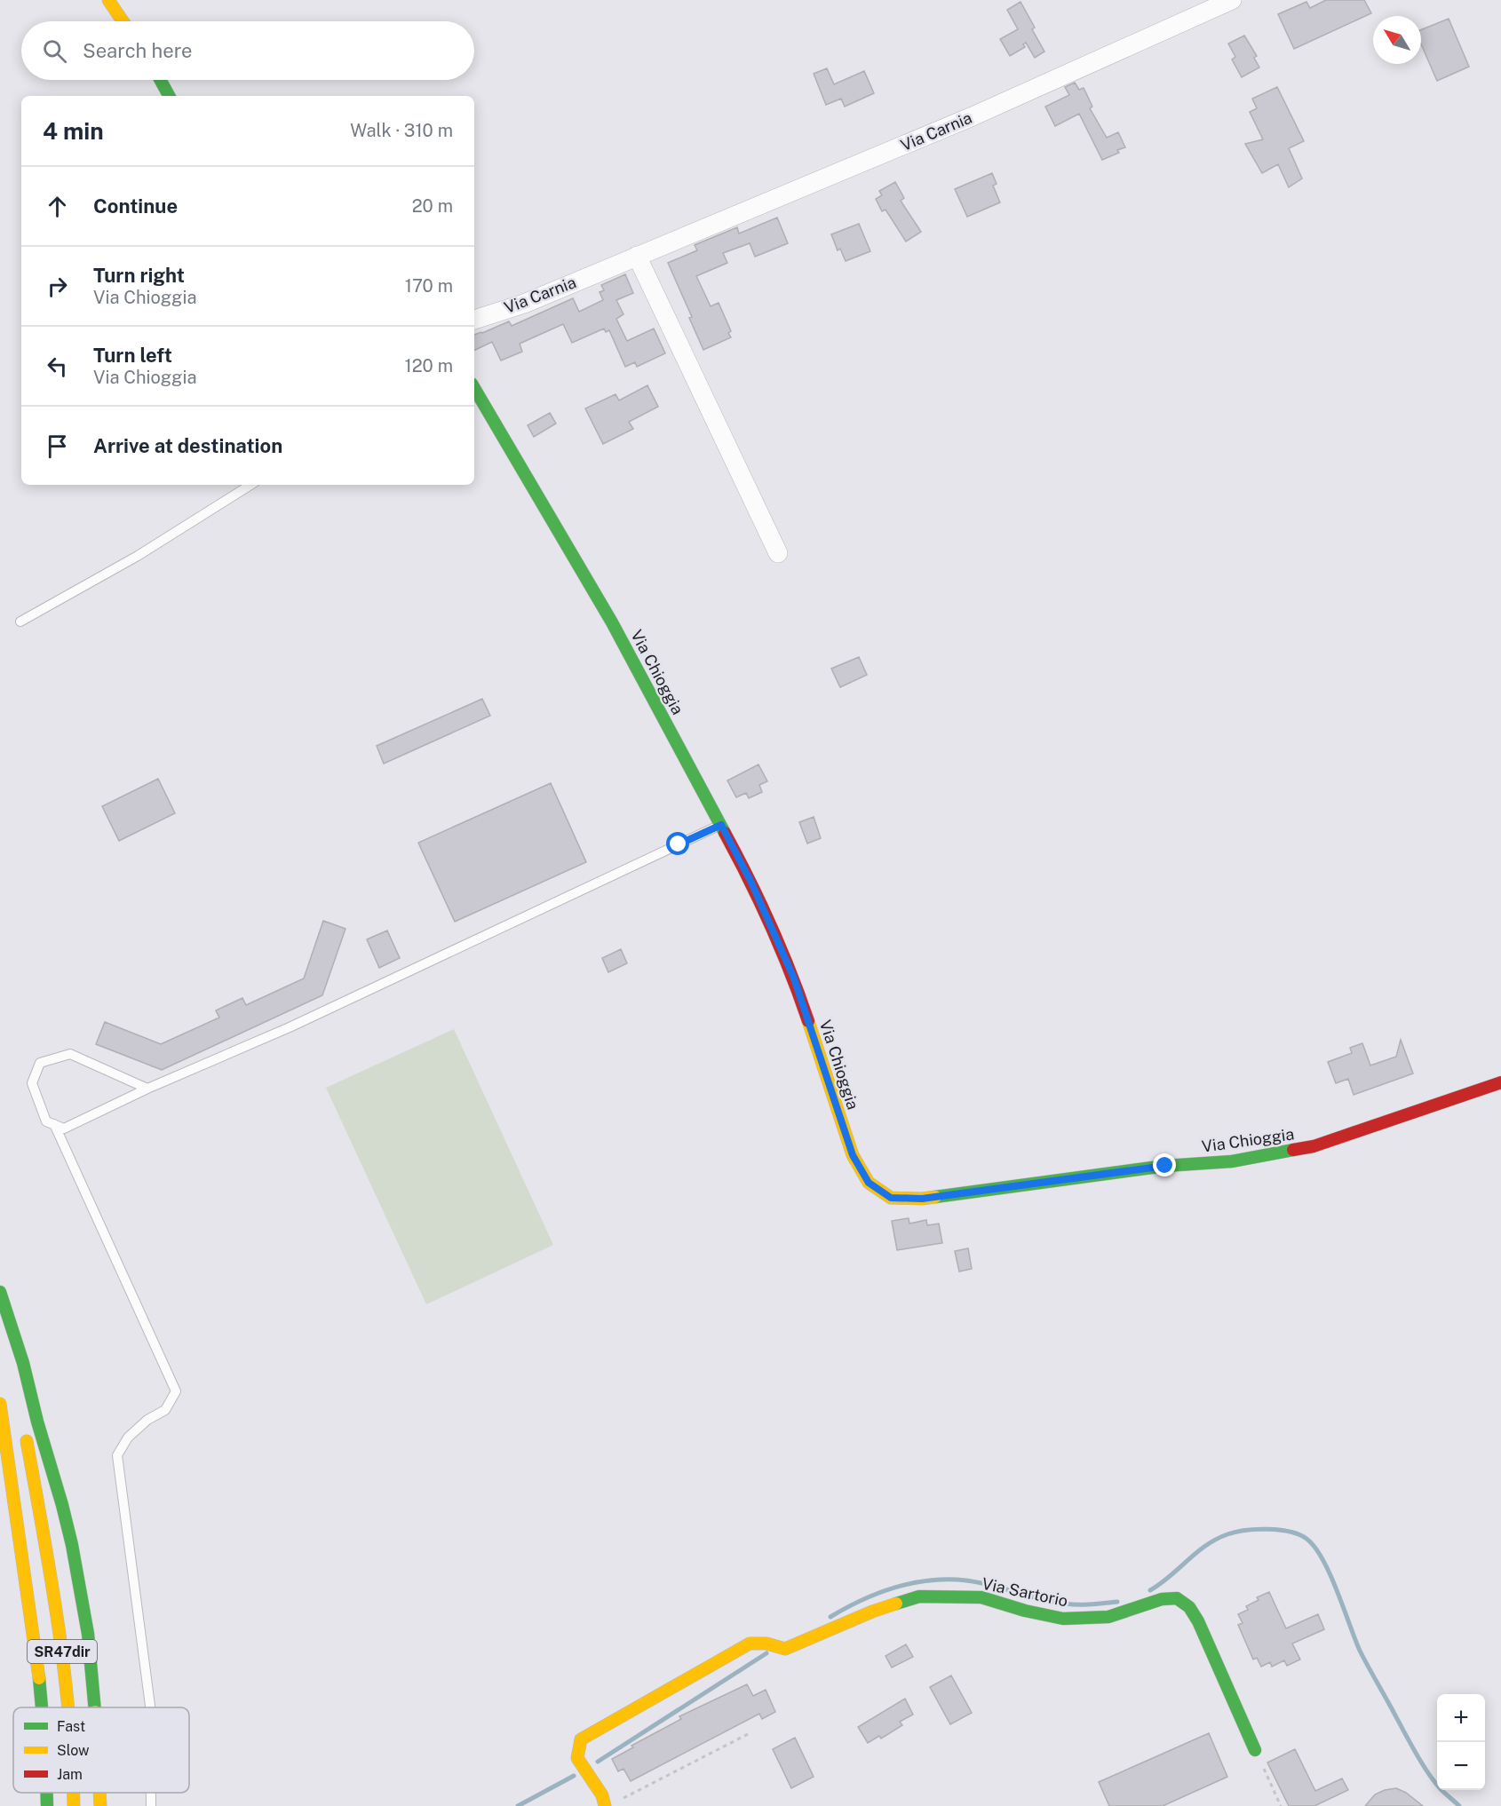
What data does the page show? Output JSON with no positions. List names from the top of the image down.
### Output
{
  "streets": {
    "main road": ["Via Chioggia", "Via Sartorio", "SR47dir"],
    "street": ["Via Carnia"]
  },
  "legend": ["Fast", "Slow", "Jam"],
  "north": "top left",
  "page": {
    "search": "Search here",
    "heading": ["4 min", "Walk · 310 m"],
    "list": [
      ["Continue", "20 m"],
      ["Turn right", "Via Chioggia", "170 m"],
      ["Turn left", "Via Chioggia", "120 m"],
      "Arrive at destination"
    ],
    "map_buttons": ["+", "−"]
  }
}
